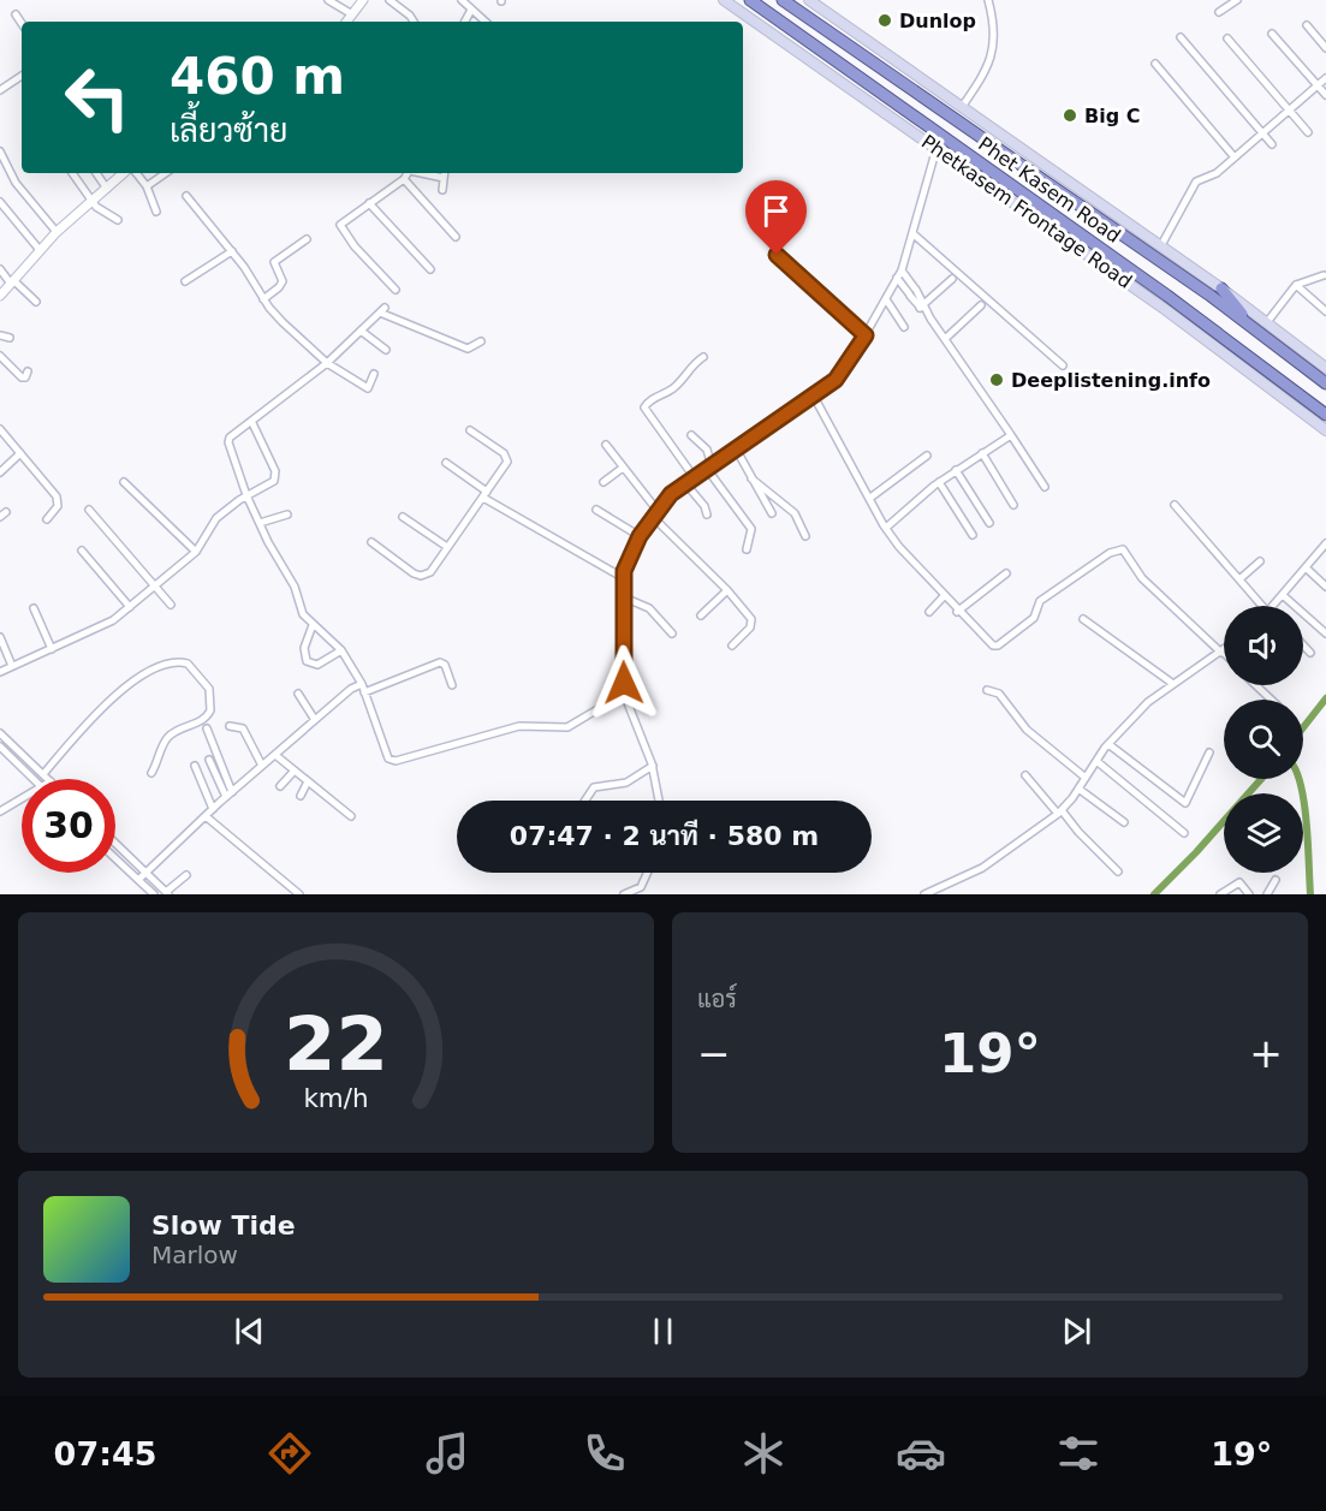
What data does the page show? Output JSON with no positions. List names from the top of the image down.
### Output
{
  "streets": {
    "highway": ["Phet Kasem Road"],
    "main road": ["Phetkasem Frontage Road"]
  },
  "places": ["Dunlop", "Big C", "Deeplistening.info"],
  "page": {
    "turn": ["460 m", "เลี้ยวซ้าย"],
    "limit": "30",
    "trip": "07:47 · 2 นาที · 580 m",
    "tile": "แอร์",
    "heat": ["−", "19°", "+"],
    "song": ["Slow Tide", "Marlow"],
    "tabs": ["07:45", "19°"],
    "gauge": ["22", "km/h"]
  }
}
